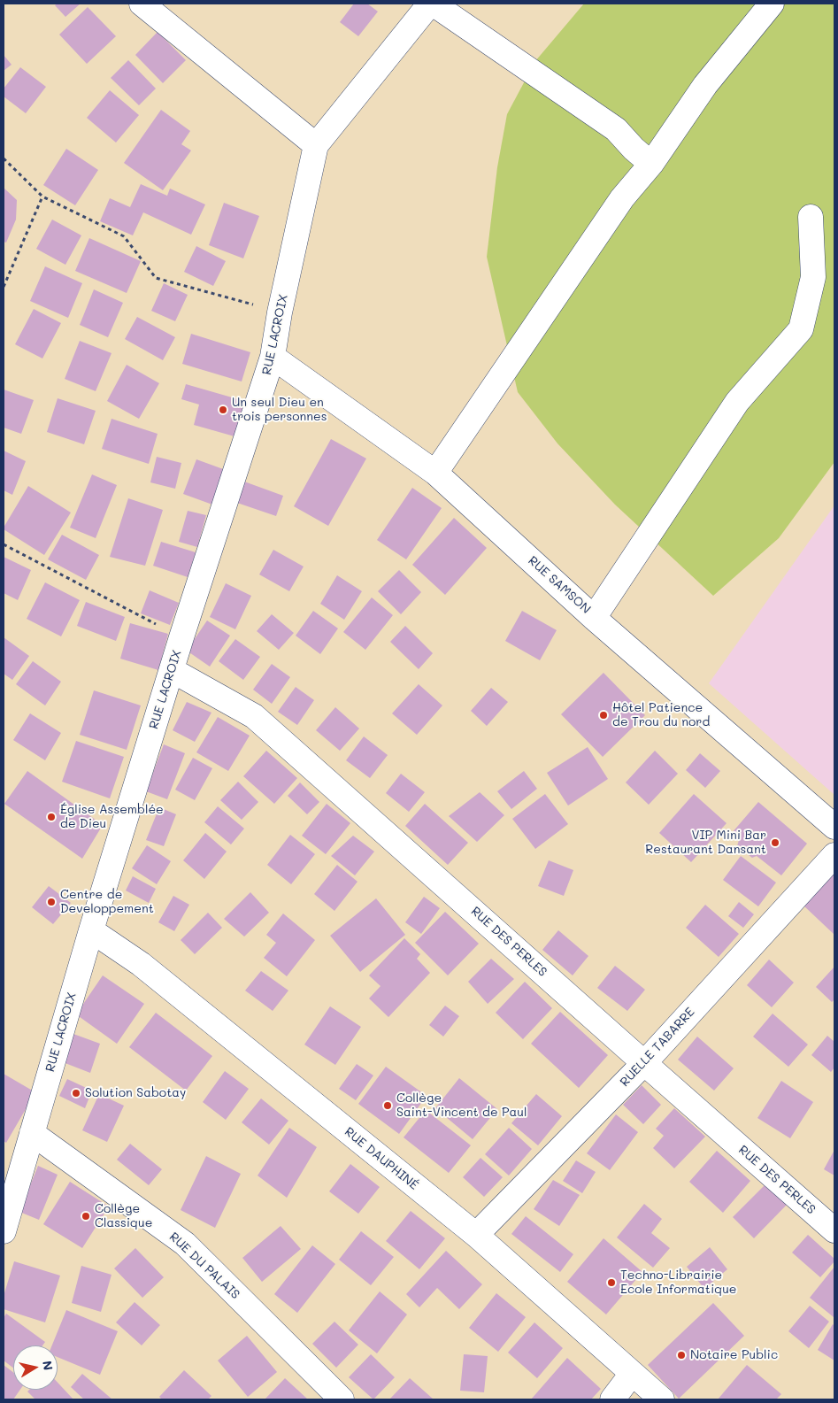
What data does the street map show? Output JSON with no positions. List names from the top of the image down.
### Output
{
  "streets": {
    "street": [
      "RUE LACROIX",
      "RUE SAMSON",
      "RUE DES PERLES",
      "RUELLE TABARRE",
      "RUE DAUPHINÉ",
      "RUE DU PALAIS"
    ]
  },
  "crossings": [
    ["RUE LACROIX", "RUE SAMSON"],
    ["RUE LACROIX", "RUE DES PERLES"],
    ["RUE LACROIX", "RUE DAUPHINÉ"],
    ["RUE LACROIX", "RUE DU PALAIS"],
    ["RUE DES PERLES", "RUELLE TABARRE"],
    ["RUELLE TABARRE", "RUE DAUPHINÉ"]
  ],
  "places": [
    "Un seul Dieu en trois personnes",
    "Hôtel Patience de Trou du nord",
    "Église Assemblée de Dieu",
    "VIP Mini Bar Restaurant Dansant",
    "Centre de Developpement",
    "Solution Sabotay",
    "Collège Saint-Vincent de Paul",
    "Collège Classique",
    "Techno-Librairie Ecole Informatique",
    "Notaire Public"
  ],
  "north": "right"
}
